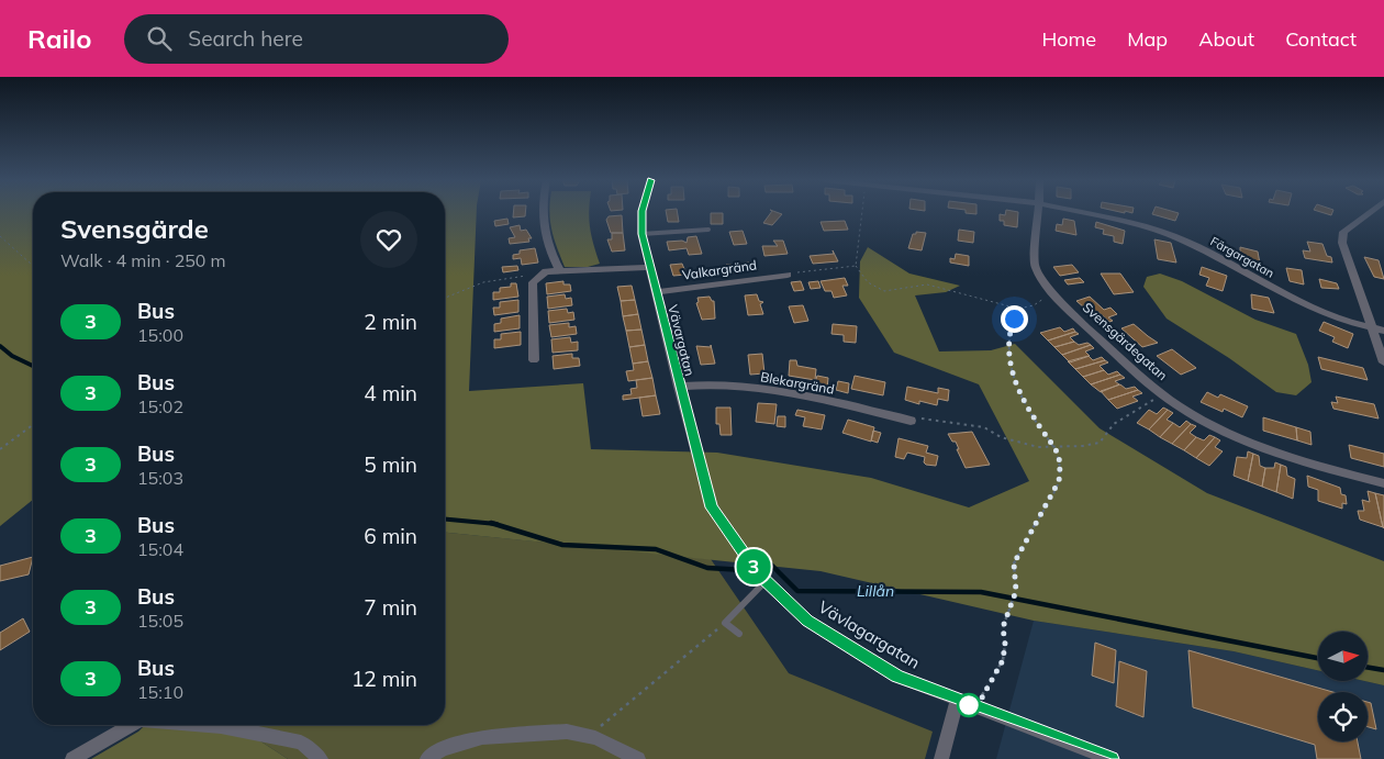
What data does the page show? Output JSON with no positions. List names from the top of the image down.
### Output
{
  "streets": {
    "street": [
      "Färgargatan",
      "Valkargränd",
      "Vävargatan",
      "Svensgärdegatan",
      "Blekargränd",
      "Vävlagargatan"
    ]
  },
  "crossings": [
    ["Valkargränd", "Vävargatan"],
    ["Vävargatan", "Blekargränd"],
    ["Vävargatan", "Vävlagargatan"]
  ],
  "water": ["Lillån"],
  "lines": ["bus line 3"],
  "north": "right",
  "page": {
    "header": "Railo",
    "search": "Search here",
    "nav": [
      "Home",
      "Map",
      "About",
      "Contact"
    ],
    "on_map": "3",
    "heading": ["Svensgärde", "Walk · 4 min · 250 m"],
    "list": [
      {
        "mark": "3",
        "name": "Bus",
        "note": "15:00",
        "value": "2 min"
      },
      {
        "mark": "3",
        "name": "Bus",
        "note": "15:02",
        "value": "4 min"
      },
      {
        "mark": "3",
        "name": "Bus",
        "note": "15:03",
        "value": "5 min"
      },
      {
        "mark": "3",
        "name": "Bus",
        "note": "15:04",
        "value": "6 min"
      },
      {
        "mark": "3",
        "name": "Bus",
        "note": "15:05",
        "value": "7 min"
      },
      {
        "mark": "3",
        "name": "Bus",
        "note": "15:10",
        "value": "12 min"
      }
    ]
  }
}
